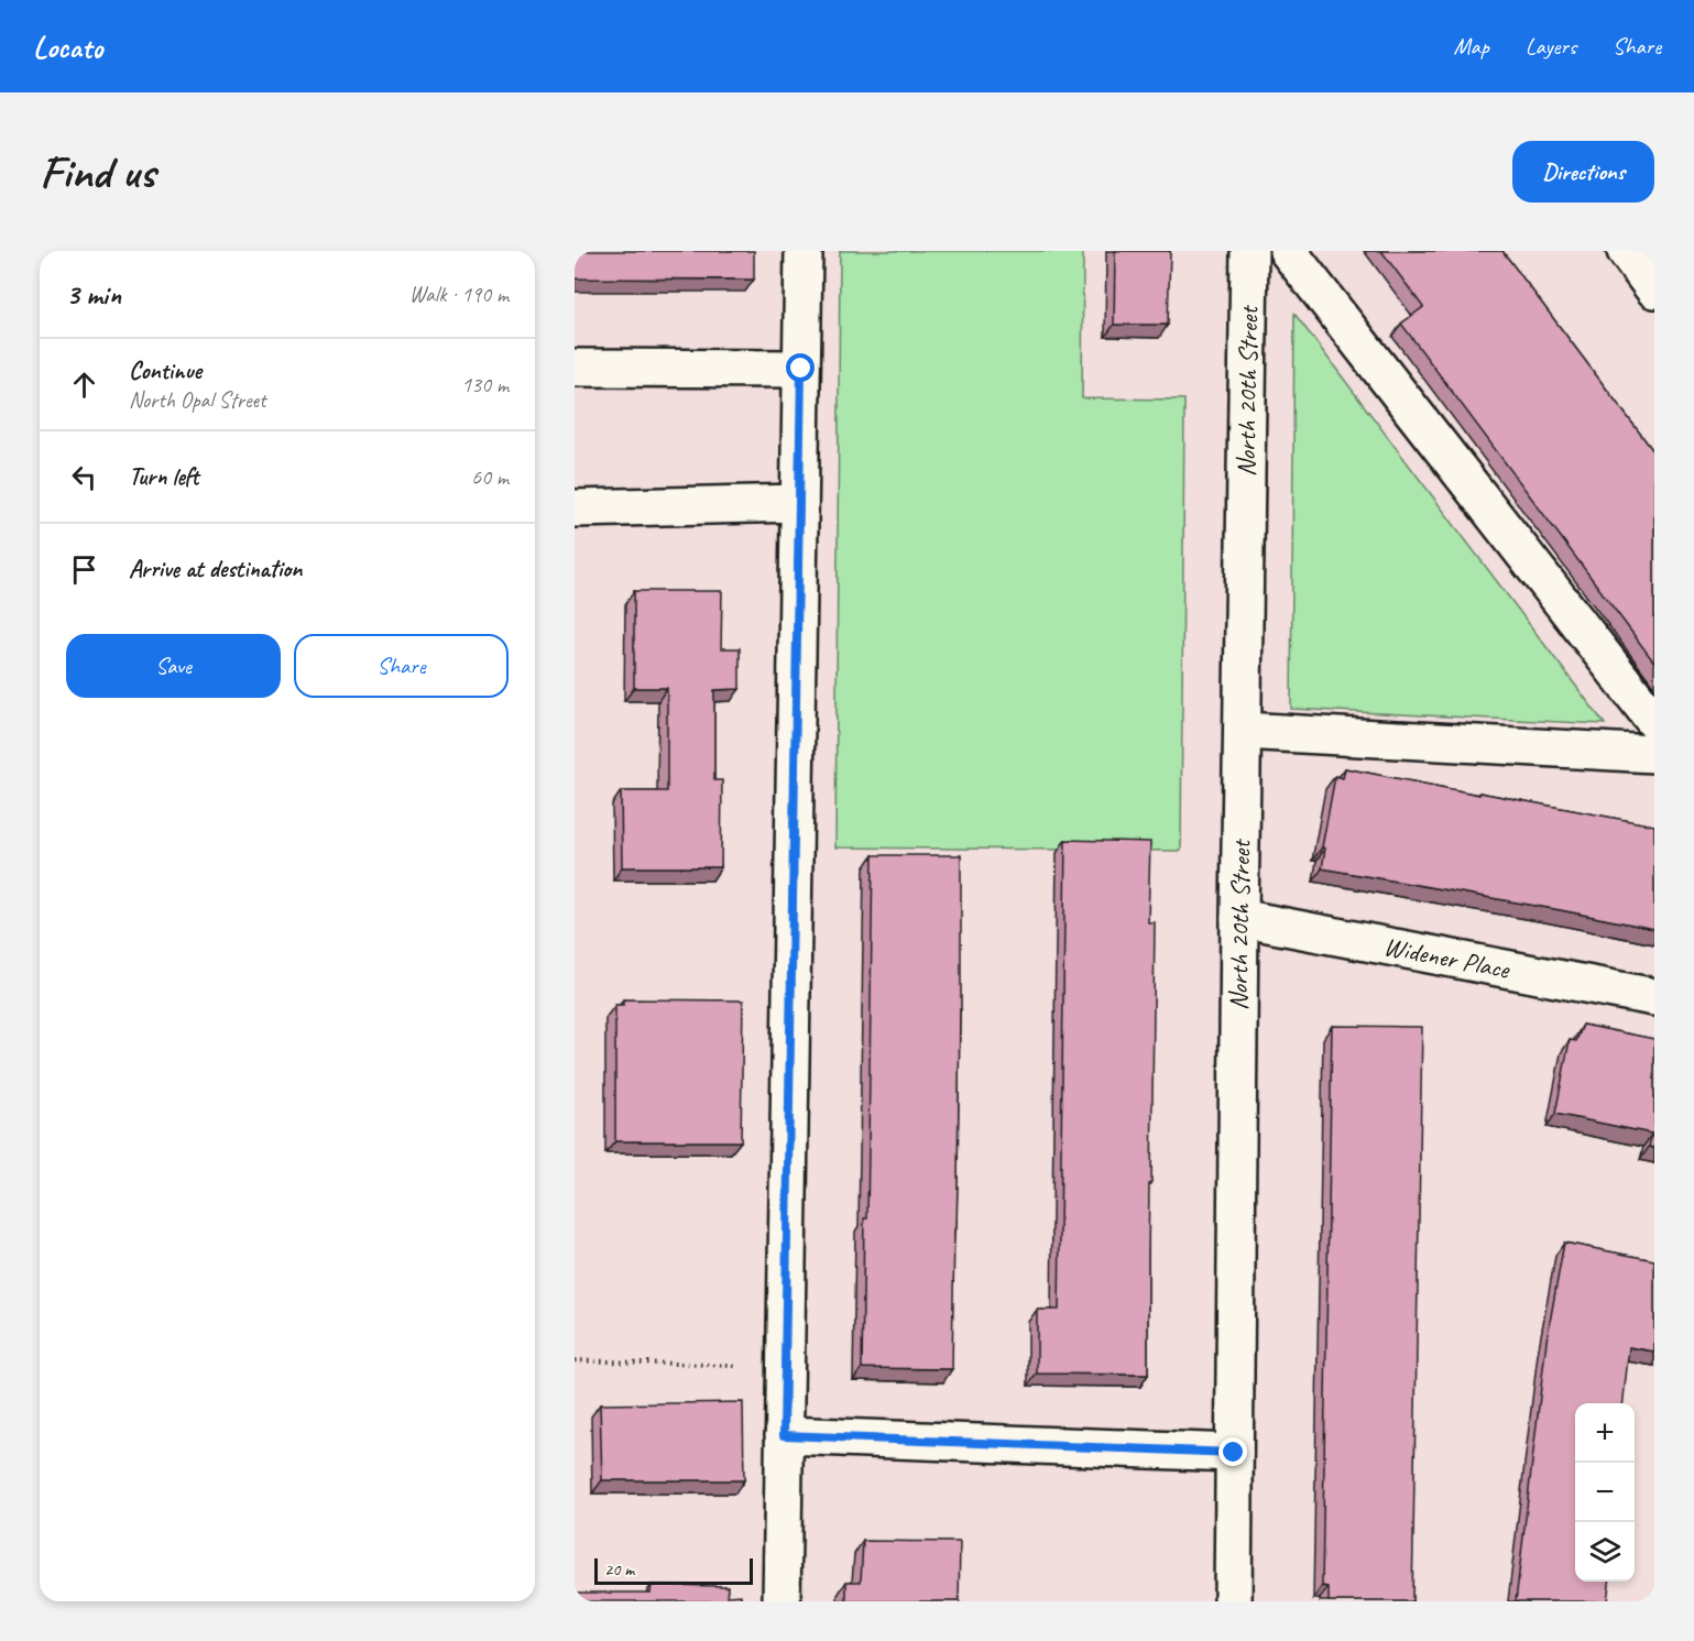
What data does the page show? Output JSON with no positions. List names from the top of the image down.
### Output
{
  "streets": {
    "street": ["North 20th Street", "Widener Place"]
  },
  "crossings": [
    ["North 20th Street", "Widener Place"]
  ],
  "scale_bar": "20 m",
  "page": {
    "header": "Locato",
    "nav": ["Map", "Layers", "Share"],
    "buttons": [
      "Directions",
      ["Save", "Share"]
    ],
    "title": "Find us",
    "heading": ["3 min", "Walk · 190 m"],
    "list": [
      ["Continue", "North Opal Street", "130 m"],
      ["Turn left", "60 m"],
      "Arrive at destination"
    ],
    "map_buttons": ["+", "−"],
    "scale": "20 m"
  }
}
